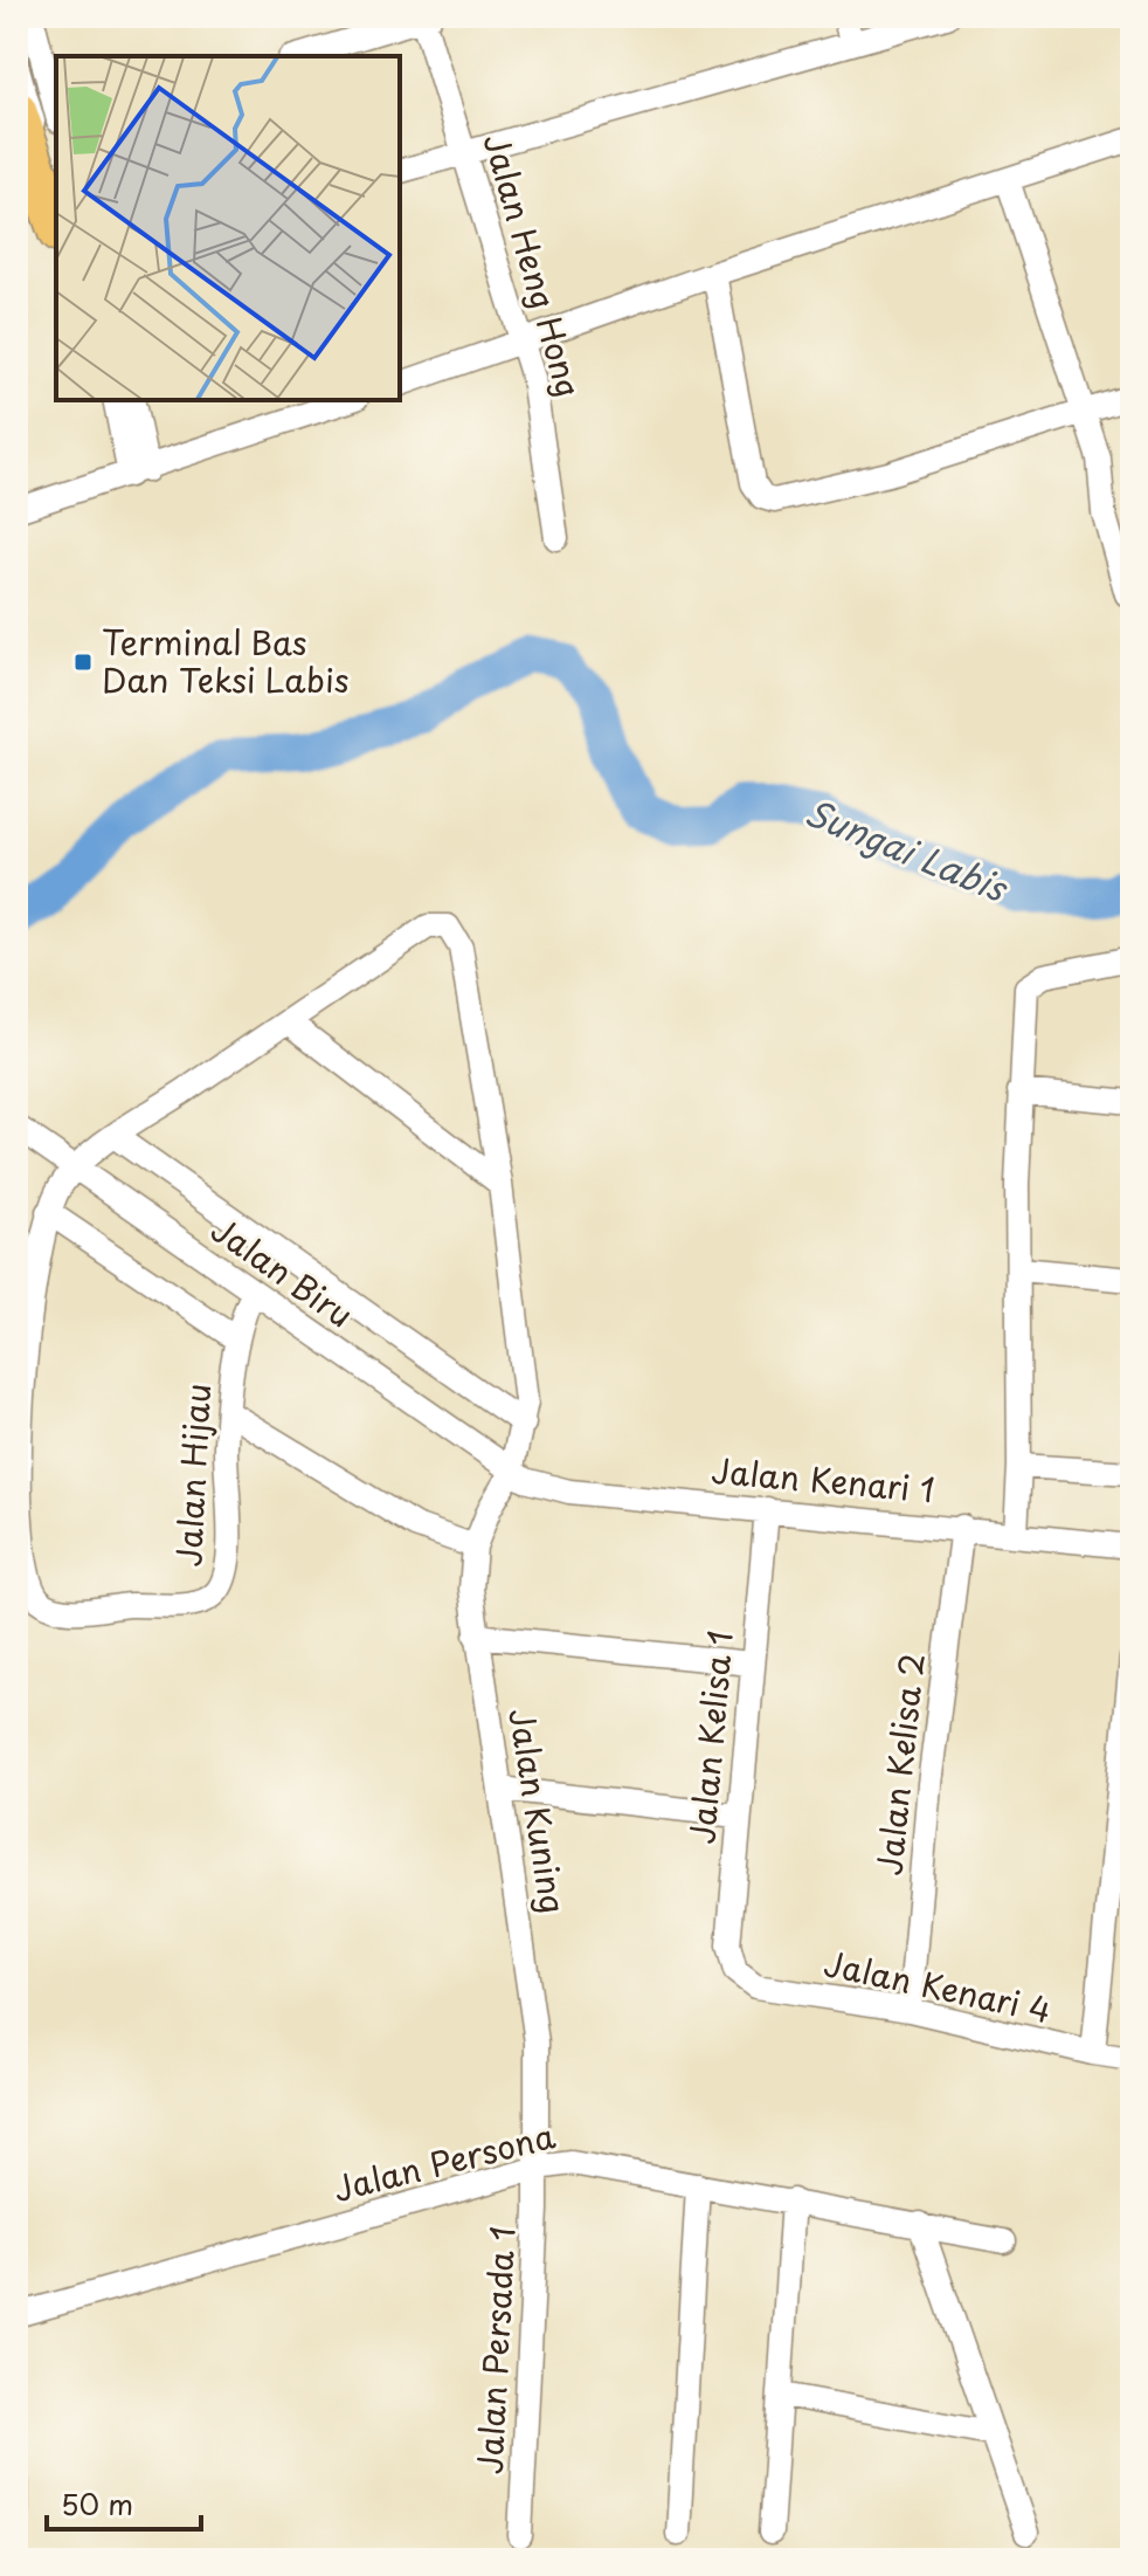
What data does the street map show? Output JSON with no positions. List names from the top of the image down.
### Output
{
  "streets": {
    "street": [
      "Jalan Heng Hong",
      "Jalan Biru",
      "Jalan Hijau",
      "Jalan Kenari 1",
      "Jalan Kelisa 1",
      "Jalan Kelisa 2",
      "Jalan Kuning",
      "Jalan Kenari 4",
      "Jalan Persona",
      "Jalan Persada 1"
    ]
  },
  "crossings": [
    ["Jalan Biru", "Jalan Hijau"],
    ["Jalan Biru", "Jalan Kenari 1"],
    ["Jalan Biru", "Jalan Kuning"],
    ["Jalan Hijau", "Jalan Kuning"],
    ["Jalan Kenari 1", "Jalan Kelisa 1"],
    ["Jalan Kenari 1", "Jalan Kelisa 2"],
    ["Jalan Kenari 1", "Jalan Kuning"],
    ["Jalan Kelisa 1", "Jalan Kenari 4"],
    ["Jalan Kelisa 2", "Jalan Kenari 4"],
    ["Jalan Kuning", "Jalan Persona"],
    ["Jalan Kuning", "Jalan Persada 1"],
    ["Jalan Persona", "Jalan Persada 1"]
  ],
  "water": ["Sungai Labis"],
  "places": {
    "transit": ["Terminal Bas Dan Teksi Labis"]
  },
  "scale_bar": "50 m"
}
